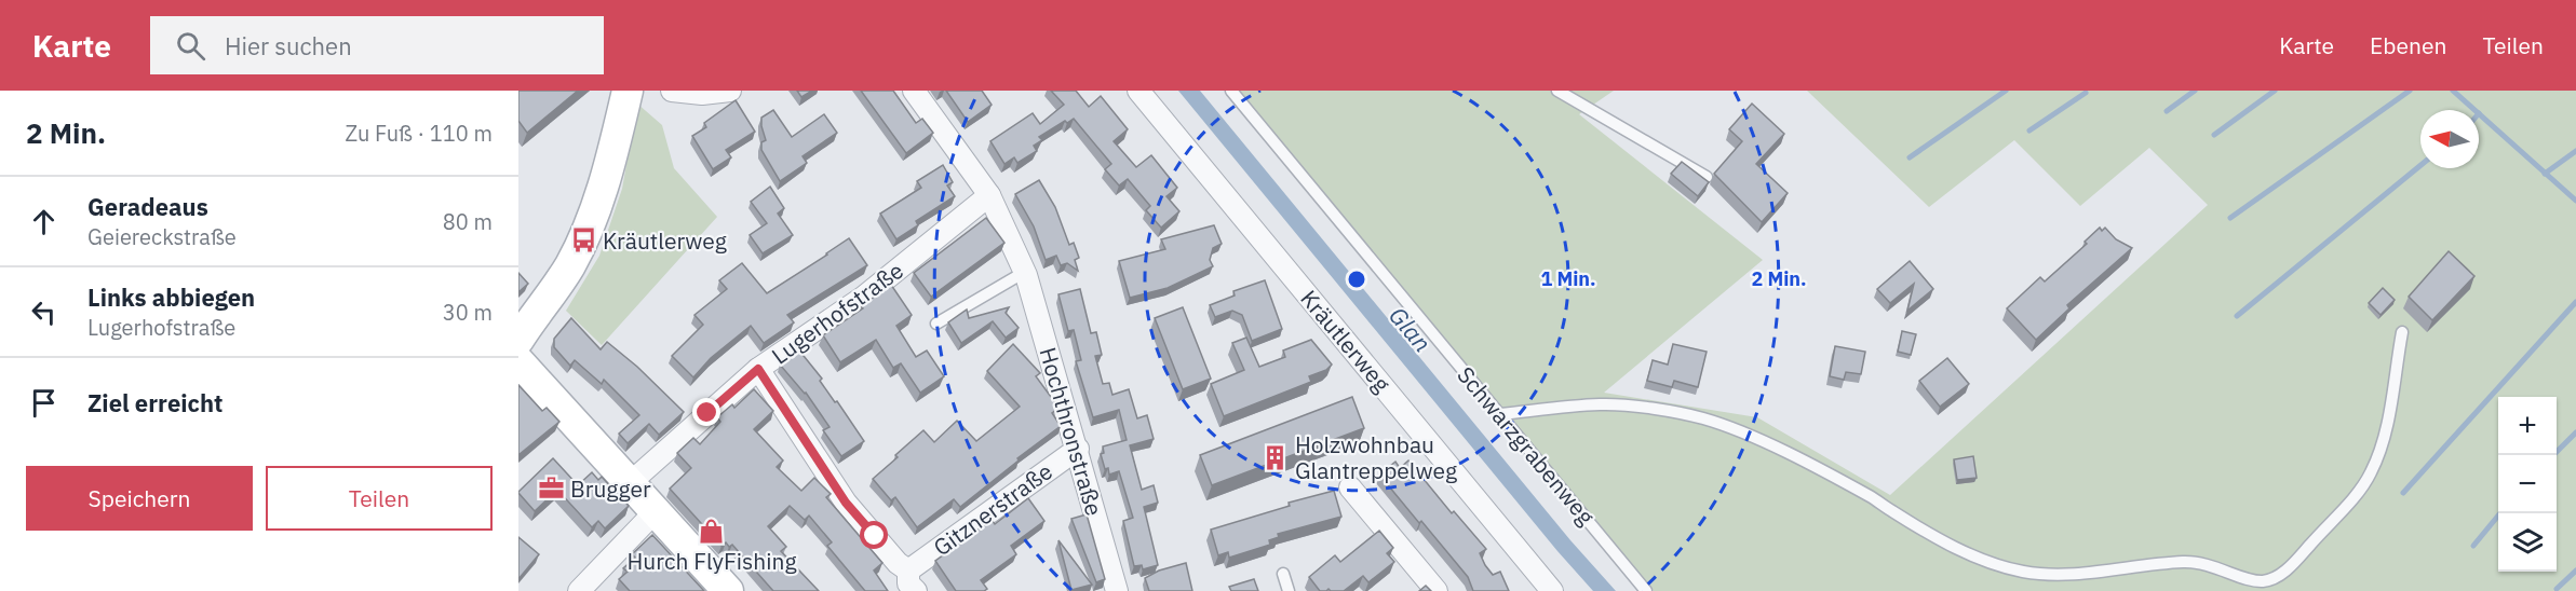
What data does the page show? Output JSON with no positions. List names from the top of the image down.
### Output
{
  "streets": {
    "street": [
      "Lugerhofstraße",
      "Kräutlerweg",
      "Hochthronstraße",
      "Gitznerstraße"
    ],
    "lane": ["Schwarzgrabenweg"]
  },
  "crossings": [
    ["Lugerhofstraße", "Hochthronstraße"],
    ["Hochthronstraße", "Gitznerstraße"]
  ],
  "water": ["Glan"],
  "places": {
    "bus stop": ["Kräutlerweg"],
    "building": ["Holzwohnbau Glantreppelweg"],
    "office": ["Brugger"],
    "shop": ["Hurch FlyFishing"]
  },
  "north": "left",
  "page": {
    "header": "Karte",
    "search": "Hier suchen",
    "nav": ["Karte", "Ebenen", "Teilen"],
    "heading": ["2 Min.", "Zu Fuß · 110 m"],
    "list": [
      ["Geradeaus", "Geiereckstraße", "80 m"],
      ["Links abbiegen", "Lugerhofstraße", "30 m"],
      "Ziel erreicht"
    ],
    "map_buttons": ["+", "−"],
    "buttons": ["Speichern", "Teilen"]
  },
  "rings": ["1 Min.", "2 Min."]
}
